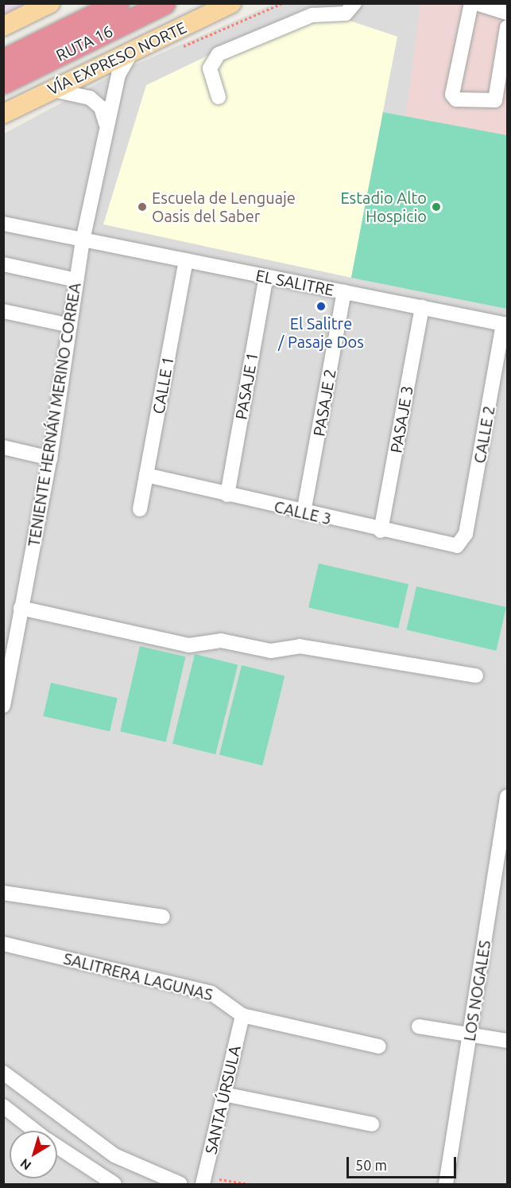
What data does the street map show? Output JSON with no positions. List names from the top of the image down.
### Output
{
  "streets": {
    "highway": ["RUTA 16"],
    "main road": ["VÍA EXPRESO NORTE"],
    "street": [
      "EL SALITRE",
      "CALLE 1",
      "PASAJE 1",
      "PASAJE 2",
      "TENIENTE HERNÁN MERINO CORREA",
      "PASAJE 3",
      "CALLE 2",
      "CALLE 3",
      "SALITRERA LAGUNAS",
      "LOS NOGALES",
      "SANTA ÚRSULA"
    ]
  },
  "crossings": [
    ["VÍA EXPRESO NORTE", "TENIENTE HERNÁN MERINO CORREA"],
    ["EL SALITRE", "CALLE 1"],
    ["EL SALITRE", "PASAJE 1"],
    ["EL SALITRE", "PASAJE 2"],
    ["EL SALITRE", "TENIENTE HERNÁN MERINO CORREA"],
    ["EL SALITRE", "PASAJE 3"],
    ["EL SALITRE", "CALLE 2"],
    ["CALLE 1", "CALLE 3"],
    ["PASAJE 1", "CALLE 3"],
    ["PASAJE 2", "CALLE 3"],
    ["PASAJE 3", "CALLE 3"],
    ["CALLE 2", "CALLE 3"],
    ["SALITRERA LAGUNAS", "SANTA ÚRSULA"]
  ],
  "places": ["Escuela de Lenguaje Oasis del Saber", "Estadio Alto Hospicio", "El Salitre / Pasaje Dos"],
  "scale_bar": "50 m",
  "north": "bottom left"
}
